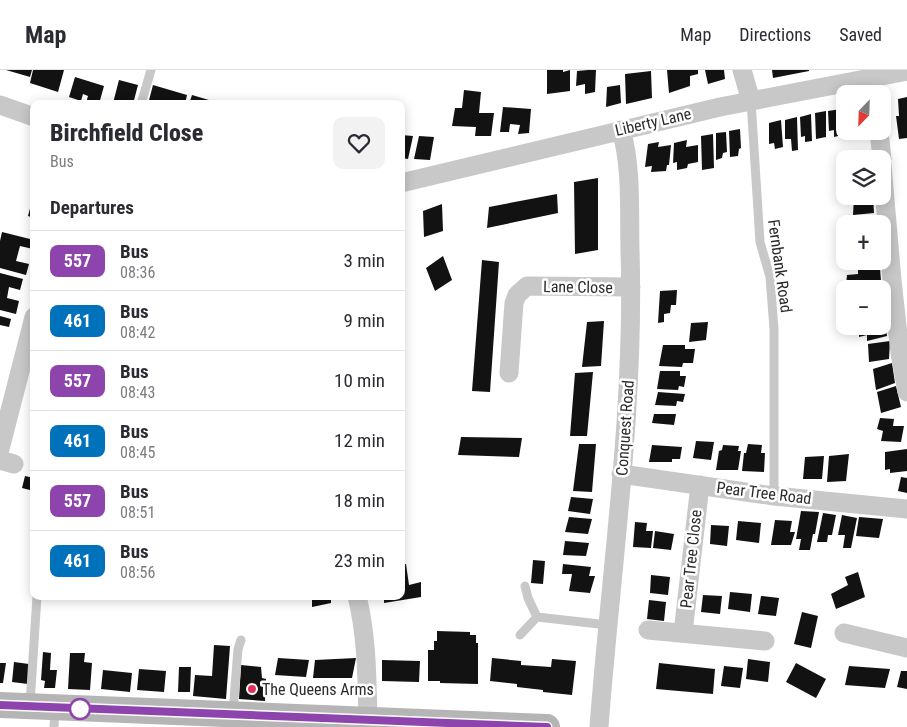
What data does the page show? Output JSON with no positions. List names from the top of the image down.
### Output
{
  "streets": {
    "street": [
      "Liberty Lane",
      "Lane Close",
      "Conquest Road",
      "Pear Tree Road",
      "Pear Tree Close"
    ],
    "lane": ["Fernbank Road"]
  },
  "crossings": [
    ["Liberty Lane", "Fernbank Road"],
    ["Liberty Lane", "Conquest Road"],
    ["Fernbank Road", "Pear Tree Road"],
    ["Lane Close", "Conquest Road"],
    ["Conquest Road", "Pear Tree Road"],
    ["Pear Tree Road", "Pear Tree Close"]
  ],
  "places": ["The Queens Arms"],
  "lines": ["bus line 557"],
  "north": "bottom left",
  "page": {
    "header": "Map",
    "nav": ["Map", "Directions", "Saved"],
    "map_buttons": ["+", "−"],
    "heading": [
      ["Birchfield Close", "Bus"],
      "Departures"
    ],
    "list": [
      {
        "mark": "557",
        "name": "Bus",
        "note": "08:36",
        "value": "3 min"
      },
      {
        "mark": "461",
        "name": "Bus",
        "note": "08:42",
        "value": "9 min"
      },
      {
        "mark": "557",
        "name": "Bus",
        "note": "08:43",
        "value": "10 min"
      },
      {
        "mark": "461",
        "name": "Bus",
        "note": "08:45",
        "value": "12 min"
      },
      {
        "mark": "557",
        "name": "Bus",
        "note": "08:51",
        "value": "18 min"
      },
      {
        "mark": "461",
        "name": "Bus",
        "note": "08:56",
        "value": "23 min"
      }
    ]
  }
}
